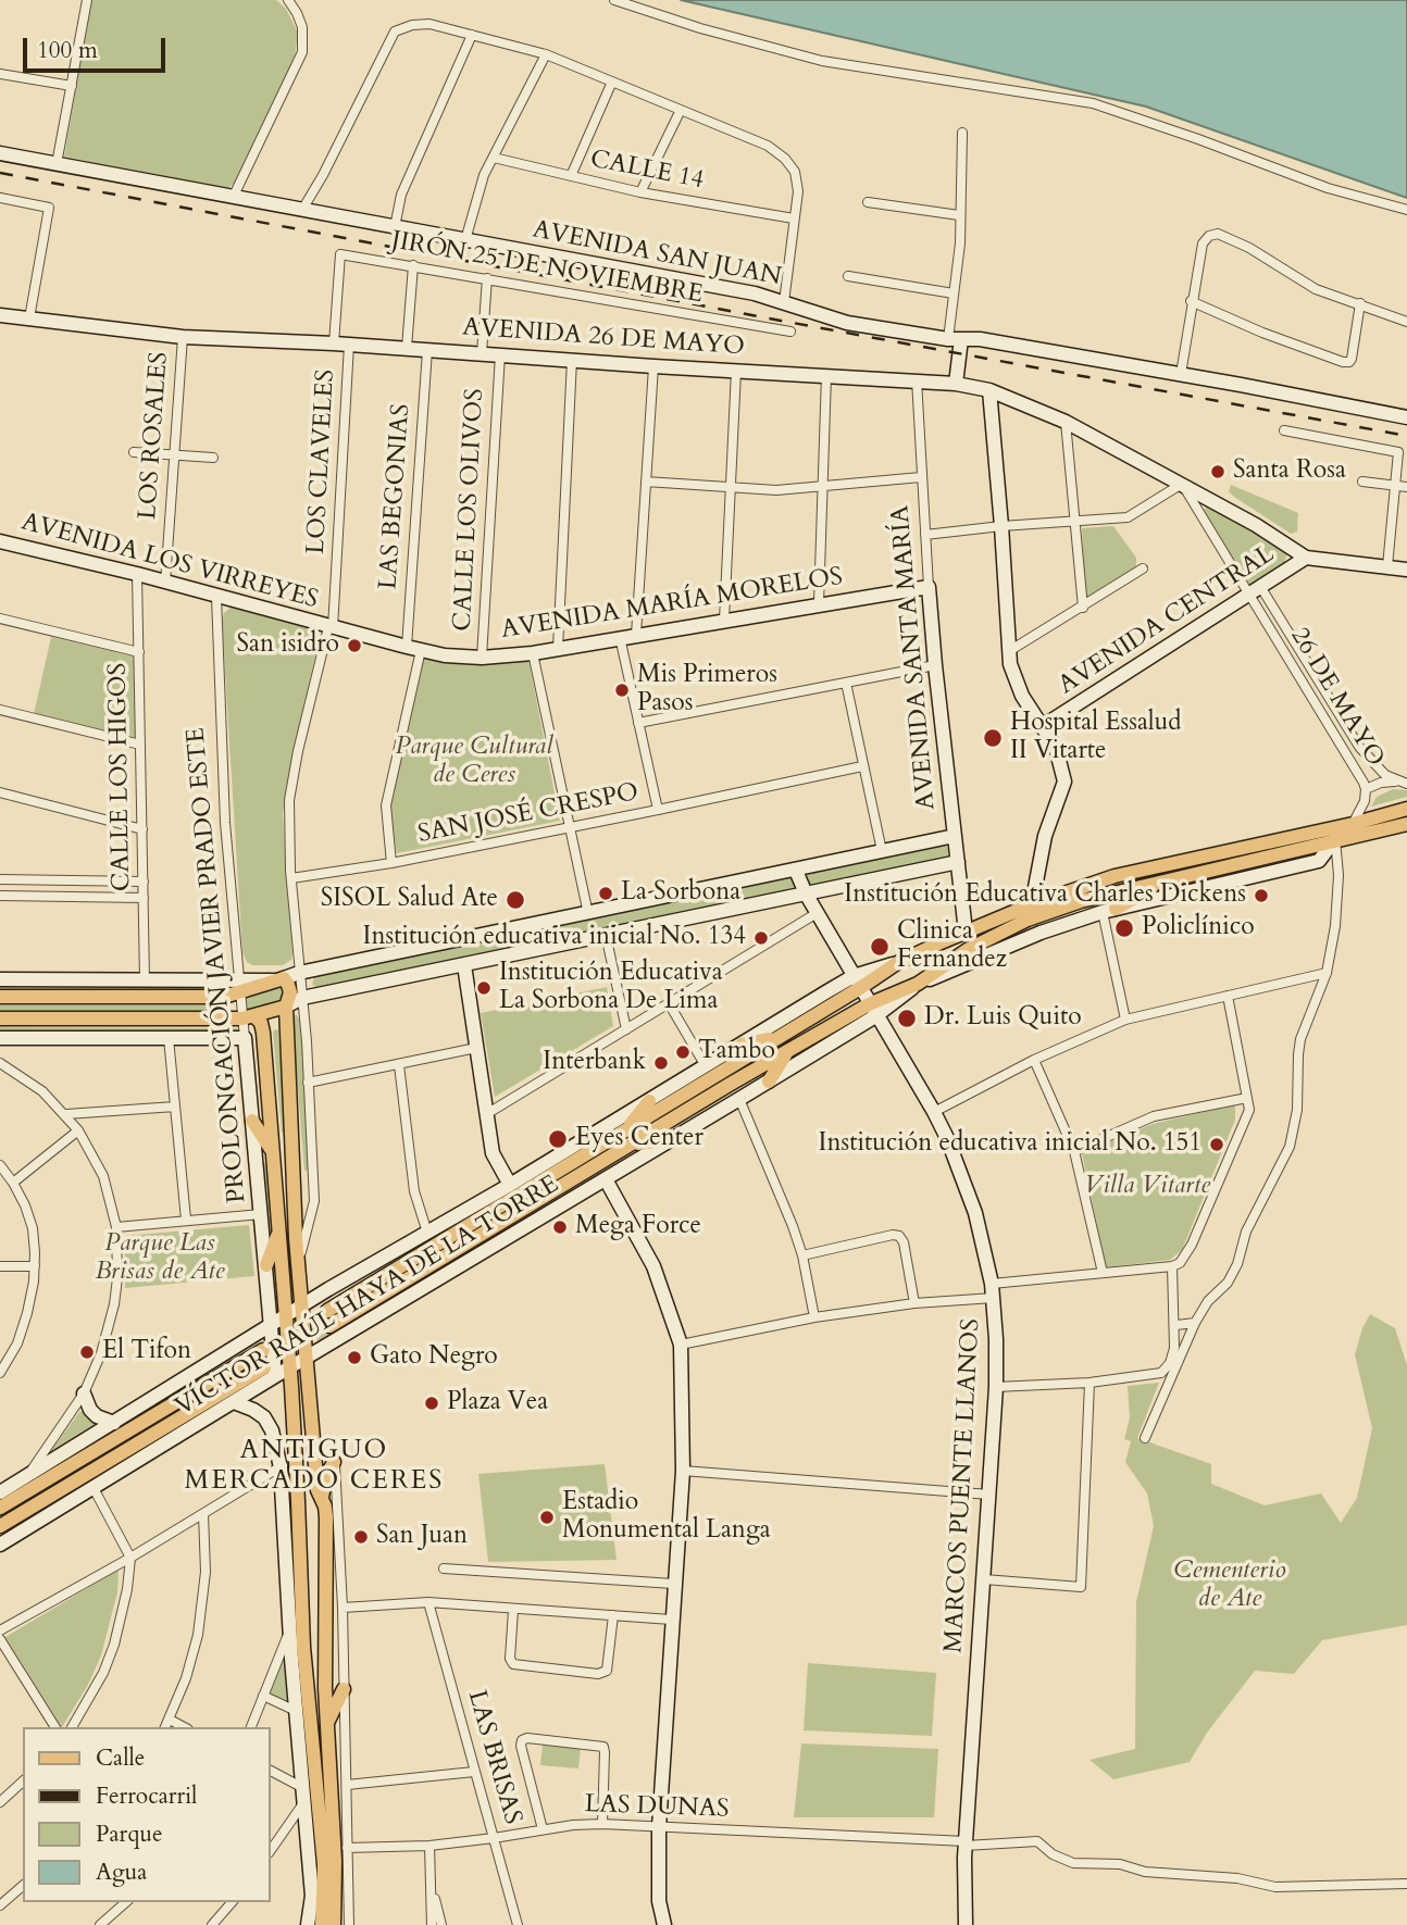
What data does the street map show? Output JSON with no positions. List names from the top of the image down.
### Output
{
  "streets": {
    "main road": ["PROLONGACIÓN JAVIER PRADO ESTE"],
    "street": [
      "CALLE 14",
      "AVENIDA SAN JUAN",
      "JIRÓN 25 DE NOVIEMBRE",
      "AVENIDA 26 DE MAYO",
      "LOS ROSALES",
      "LOS CLAVELES",
      "LAS BEGONIAS",
      "CALLE LOS OLIVOS",
      "AVENIDA LOS VIRREYES",
      "AVENIDA MARÍA MORELOS",
      "AVENIDA CENTRAL",
      "AVENIDA SANTA MARÍA",
      "26 DE MAYO",
      "CALLE LOS HIGOS",
      "SAN JOSÉ CRESPO",
      "VÍCTOR RAÚL HAYA DE LA TORRE",
      "MARCOS PUENTE LLANOS",
      "LAS BRISAS",
      "LAS DUNAS"
    ]
  },
  "crossings": [
    ["JIRÓN 25 DE NOVIEMBRE", "AVENIDA 26 DE MAYO"],
    ["AVENIDA 26 DE MAYO", "LOS ROSALES"],
    ["AVENIDA 26 DE MAYO", "LOS CLAVELES"],
    ["AVENIDA 26 DE MAYO", "LAS BEGONIAS"],
    ["AVENIDA 26 DE MAYO", "CALLE LOS OLIVOS"],
    ["AVENIDA 26 DE MAYO", "AVENIDA CENTRAL"],
    ["AVENIDA 26 DE MAYO", "AVENIDA SANTA MARÍA"],
    ["AVENIDA 26 DE MAYO", "26 DE MAYO"],
    ["LOS ROSALES", "AVENIDA LOS VIRREYES"],
    ["LOS CLAVELES", "AVENIDA LOS VIRREYES"],
    ["LOS CLAVELES", "AVENIDA MARÍA MORELOS"],
    ["LAS BEGONIAS", "AVENIDA MARÍA MORELOS"],
    ["CALLE LOS OLIVOS", "AVENIDA MARÍA MORELOS"],
    ["AVENIDA LOS VIRREYES", "AVENIDA MARÍA MORELOS"],
    ["AVENIDA LOS VIRREYES", "CALLE LOS HIGOS"],
    ["AVENIDA LOS VIRREYES", "PROLONGACIÓN JAVIER PRADO ESTE"],
    ["AVENIDA MARÍA MORELOS", "AVENIDA SANTA MARÍA"],
    ["AVENIDA CENTRAL", "26 DE MAYO"],
    ["PROLONGACIÓN JAVIER PRADO ESTE", "VÍCTOR RAÚL HAYA DE LA TORRE"],
    ["VÍCTOR RAÚL HAYA DE LA TORRE", "MARCOS PUENTE LLANOS"],
    ["MARCOS PUENTE LLANOS", "LAS DUNAS"],
    ["LAS BRISAS", "LAS DUNAS"]
  ],
  "districts": ["ANTIGUO MERCADO CERES"],
  "parks": [
    "Parque Cultural de Ceres",
    "Villa Vitarte",
    "Parque Las Brisas de Ate",
    "Cementerio de Ate"
  ],
  "places": [
    "Santa Rosa",
    "San isidro",
    "Mis Primeros Pasos",
    "Hospital Essalud II Vitarte",
    "La Sorbona",
    "Institución Educativa Charles Dickens",
    "SISOL Salud Ate",
    "Policlínico",
    "Institución educativa inicial No. 134",
    "Clinica Fernandez",
    "Institución Educativa La Sorbona De Lima",
    "Dr. Luis Quito",
    "Tambo",
    "Interbank",
    "Eyes Center",
    "Institución educativa inicial No. 151",
    "Mega Force",
    "El Tifon",
    "Gato Negro",
    "Plaza Vea",
    "Estadio Monumental Langa",
    "San Juan"
  ],
  "legend": [
    "Calle",
    "Ferrocarril",
    "Parque",
    "Agua"
  ],
  "scale_bar": "100 m"
}
